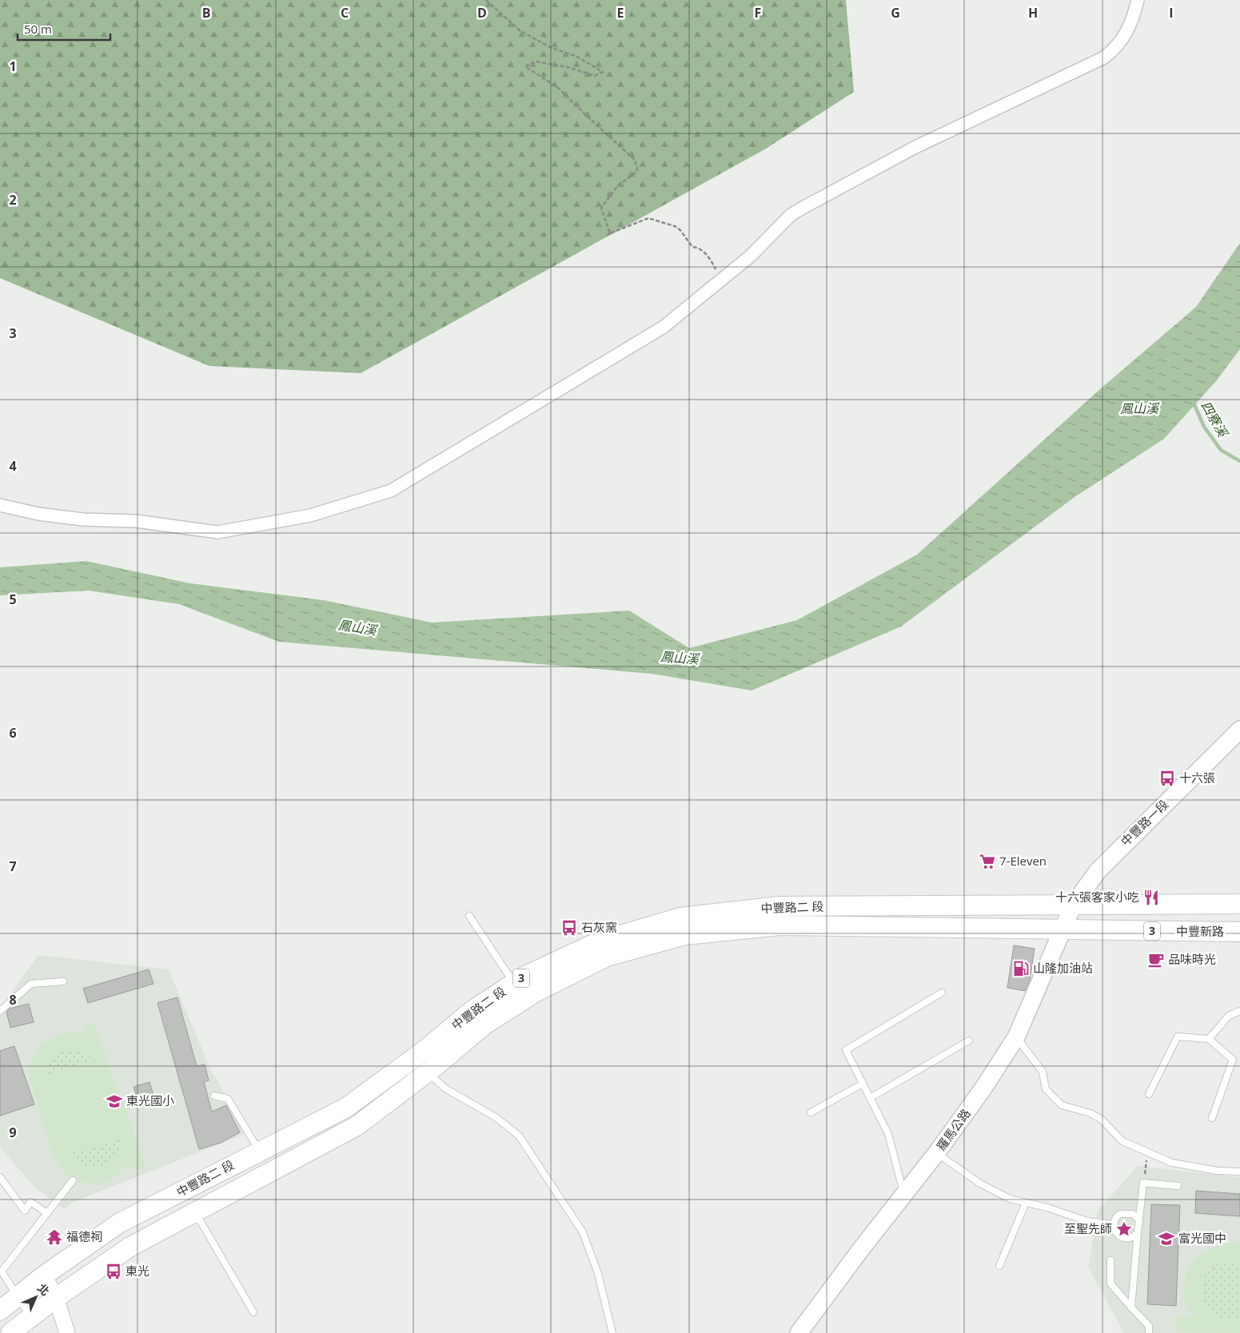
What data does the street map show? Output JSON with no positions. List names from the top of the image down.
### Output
{
  "streets": {
    "main road": [
      "中豐路一段",
      "中豐路二 段",
      "3",
      "中豐新路",
      "羅馬公路"
    ]
  },
  "crossings": [
    ["中豐路一段", "中豐路二 段"],
    ["中豐路一段", "3"],
    ["中豐路一段", "羅馬公路"],
    ["中豐路二 段", "3"],
    ["中豐路二 段", "中豐新路"],
    ["中豐路二 段", "羅馬公路"],
    ["3", "羅馬公路"],
    ["中豐新路", "羅馬公路"]
  ],
  "water": ["鳳山溪", "四寮溪"],
  "places": {
    "bus stop": ["十六張", "石灰窯", "東光"],
    "supermarket": ["7-Eleven"],
    "restaurant": ["十六張客家小吃"],
    "cafe": ["品味時光"],
    "fuel station": ["山隆加油站"],
    "school or university": ["東光國小", "富光國中"],
    "place": ["至聖先師"],
    "temple": ["福德祠"]
  },
  "scale_bar": "50 m",
  "north": "top right",
  "grid": {
    "columns": [
      "B",
      "C",
      "D",
      "E",
      "F",
      "G",
      "H",
      "I"
    ],
    "rows": [
      "1",
      "2",
      "3",
      "4",
      "5",
      "6",
      "7",
      "8",
      "9"
    ]
  }
}
